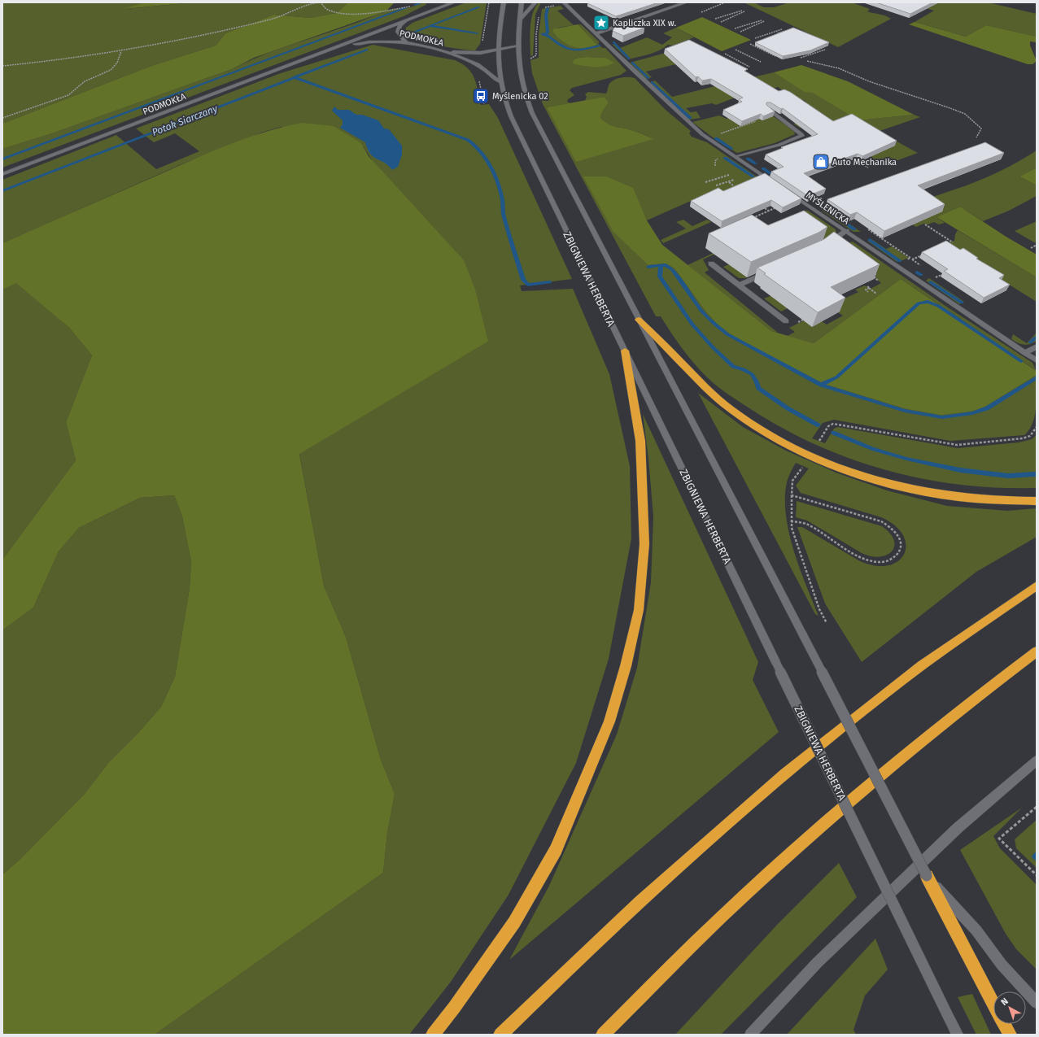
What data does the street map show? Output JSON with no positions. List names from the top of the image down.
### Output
{
  "streets": {
    "main road": ["PODMOKŁA", "MYŚLENICKA", "ZBIGNIEWA HERBERTA"]
  },
  "crossings": [
    ["PODMOKŁA", "ZBIGNIEWA HERBERTA"]
  ],
  "water": ["Potok Siarczany"],
  "places": {
    "place": ["Kapliczka XIX w."],
    "bus stop": ["Myślenicka 02"],
    "shop": ["Auto Mechanika"]
  },
  "north": "top left"
}
